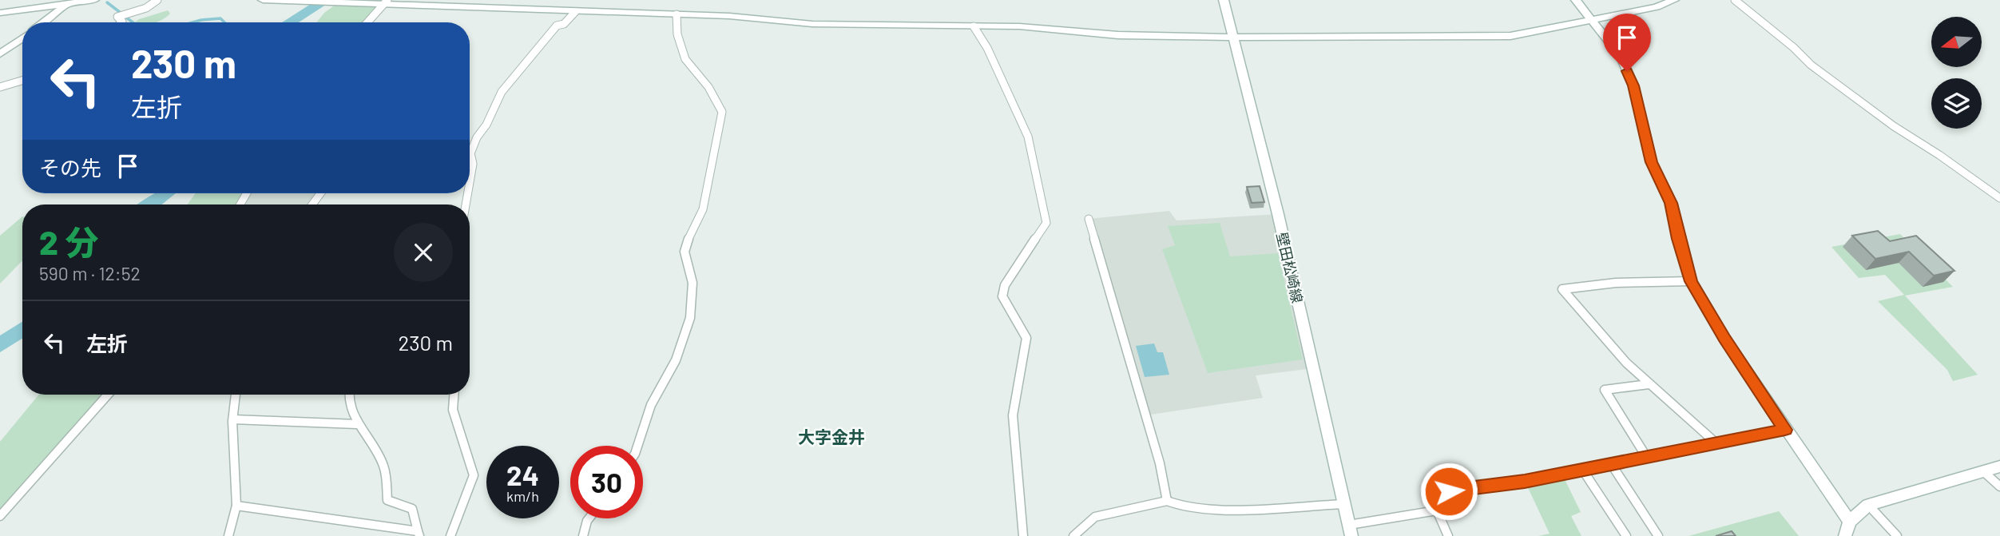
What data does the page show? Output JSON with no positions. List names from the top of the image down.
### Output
{
  "streets": {
    "street": ["壁田松崎線"]
  },
  "districts": ["大字金井"],
  "north": "left",
  "page": {
    "turn": ["230 m", "左折"],
    "then": "その先",
    "heading": ["2 分", "590 m · 12:52"],
    "list": [
      {
        "name": "左折",
        "value": "230 m"
      }
    ],
    "speed": "24 km/h",
    "limit": "30"
  }
}
